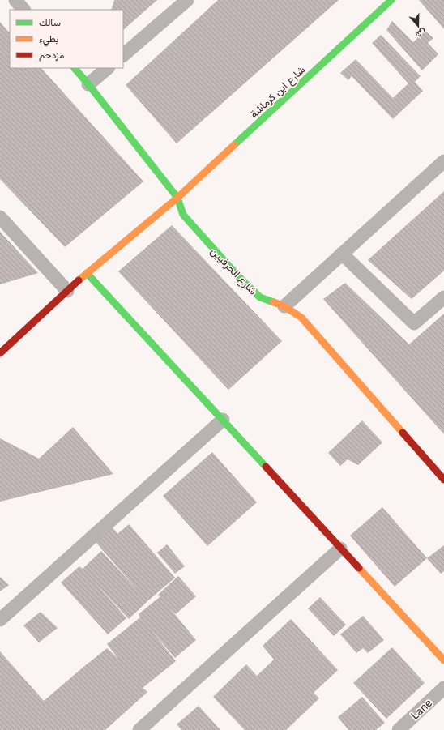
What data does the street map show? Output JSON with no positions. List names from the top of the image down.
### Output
{
  "streets": {
    "street": ["شارع ابن كرماشة", "شارع الحرفيين", "Lane"]
  },
  "crossings": [
    ["شارع ابن كرماشة", "شارع الحرفيين"]
  ],
  "legend": ["سالك", "بطيء", "مزدحم"],
  "north": "bottom"
}
